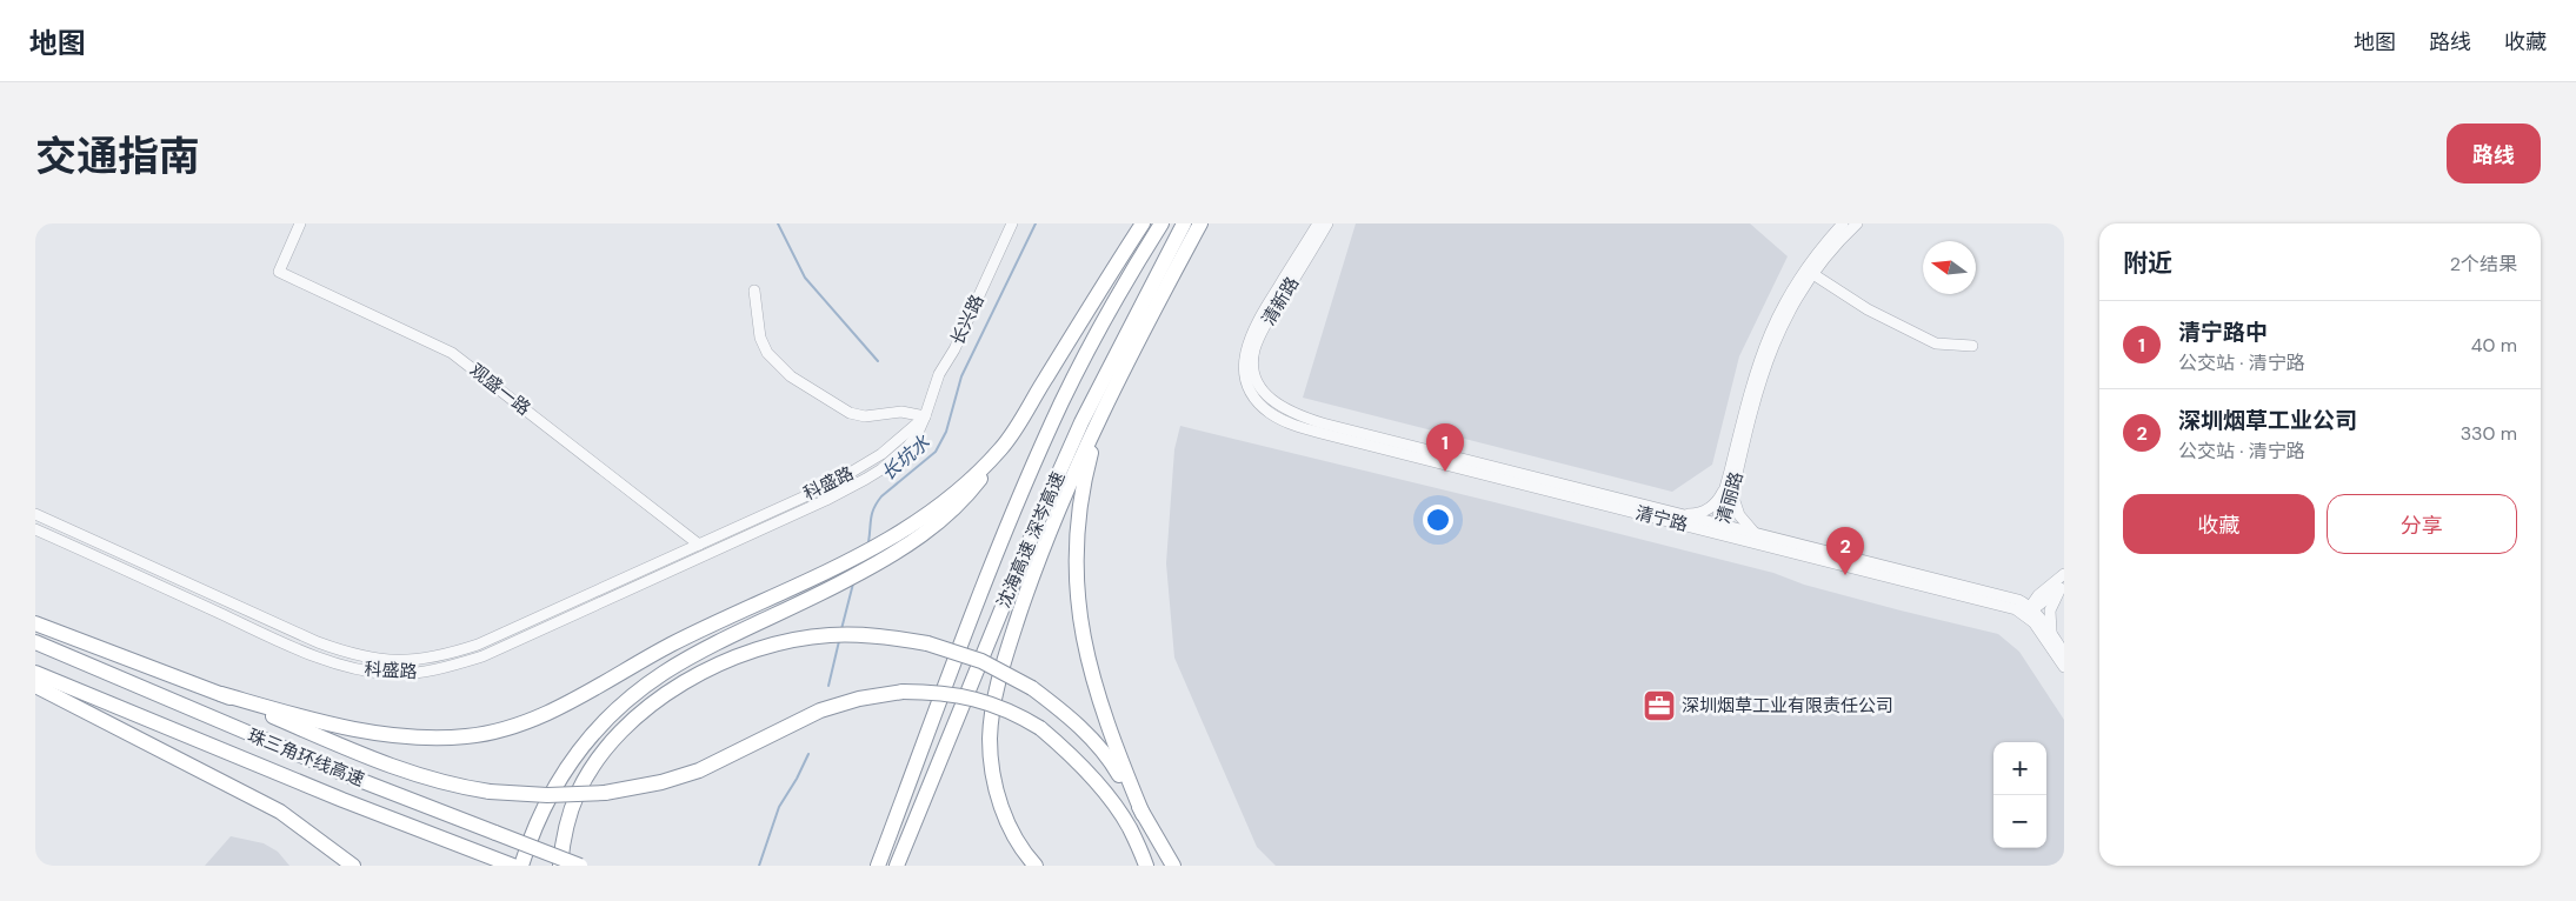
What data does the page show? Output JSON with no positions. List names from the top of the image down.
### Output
{
  "streets": {
    "highway": ["沈海高速 深岑高速", "珠三角环线高速"],
    "street": [
      "清新路",
      "长兴路",
      "观盛一路",
      "科盛路",
      "清丽路",
      "清宁路"
    ]
  },
  "crossings": [
    ["清新路", "清宁路"],
    ["长兴路", "科盛路"],
    ["观盛一路", "科盛路"],
    ["清丽路", "清宁路"]
  ],
  "water": ["长坑水"],
  "places": {
    "office": ["深圳烟草工业有限责任公司"]
  },
  "north": "left",
  "page": {
    "header": "地图",
    "nav": ["地图", "路线", "收藏"],
    "title": "交通指南",
    "buttons": [
      "路线",
      ["收藏", "分享"]
    ],
    "heading": ["附近", "2个结果"],
    "list": [
      {
        "mark": "1",
        "name": "清宁路中",
        "note": "公交站 · 清宁路",
        "value": "40 m"
      },
      {
        "mark": "2",
        "name": "深圳烟草工业公司",
        "note": "公交站 · 清宁路",
        "value": "330 m"
      }
    ],
    "pins": ["1", "2"],
    "map_buttons": ["+", "−"]
  }
}
